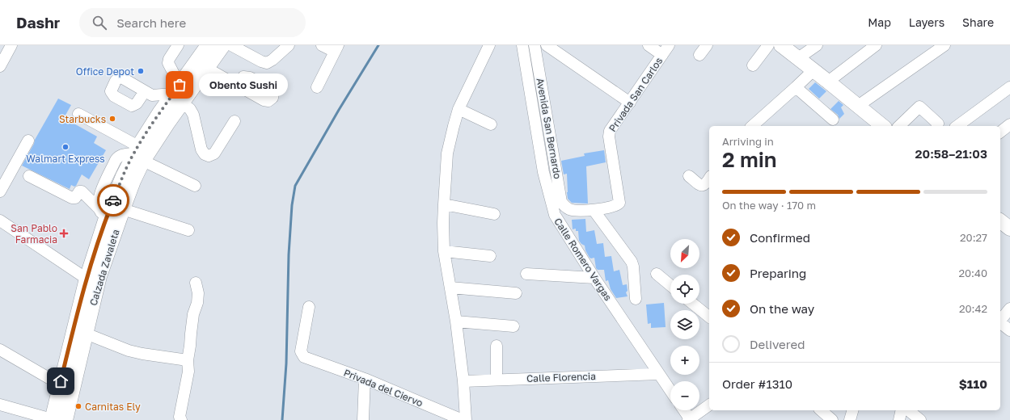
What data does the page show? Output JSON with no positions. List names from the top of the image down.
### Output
{
  "streets": {
    "main road": ["Calzada Zavaleta"],
    "street": [
      "Privada San Carlos",
      "Avenida San Bernardo",
      "Calle Romero Vargas",
      "Calle Florencia",
      "Privada del Ciervo"
    ]
  },
  "crossings": [
    ["Privada San Carlos", "Avenida San Bernardo"],
    ["Calle Romero Vargas", "Calle Florencia"]
  ],
  "places": {
    "other": [
      "Office Depot",
      "Obento Sushi",
      "Starbucks",
      "Walmart Express",
      "Carnitas Ely"
    ],
    "health": ["San Pablo Farmacia"]
  },
  "north": "bottom left",
  "page": {
    "header": "Dashr",
    "search": "Search here",
    "nav": ["Map", "Layers", "Share"],
    "bubble": "Obento Sushi",
    "heading": ["2 min", "Arriving in", "20:58–21:03"],
    "panel": ["Order #1310", "$110"],
    "bar": "On the way · 170 m",
    "list": [
      ["Confirmed", "20:27"],
      ["Preparing", "20:40"],
      ["On the way", "20:42"],
      "Delivered"
    ],
    "map_buttons": ["+", "−"]
  }
}
